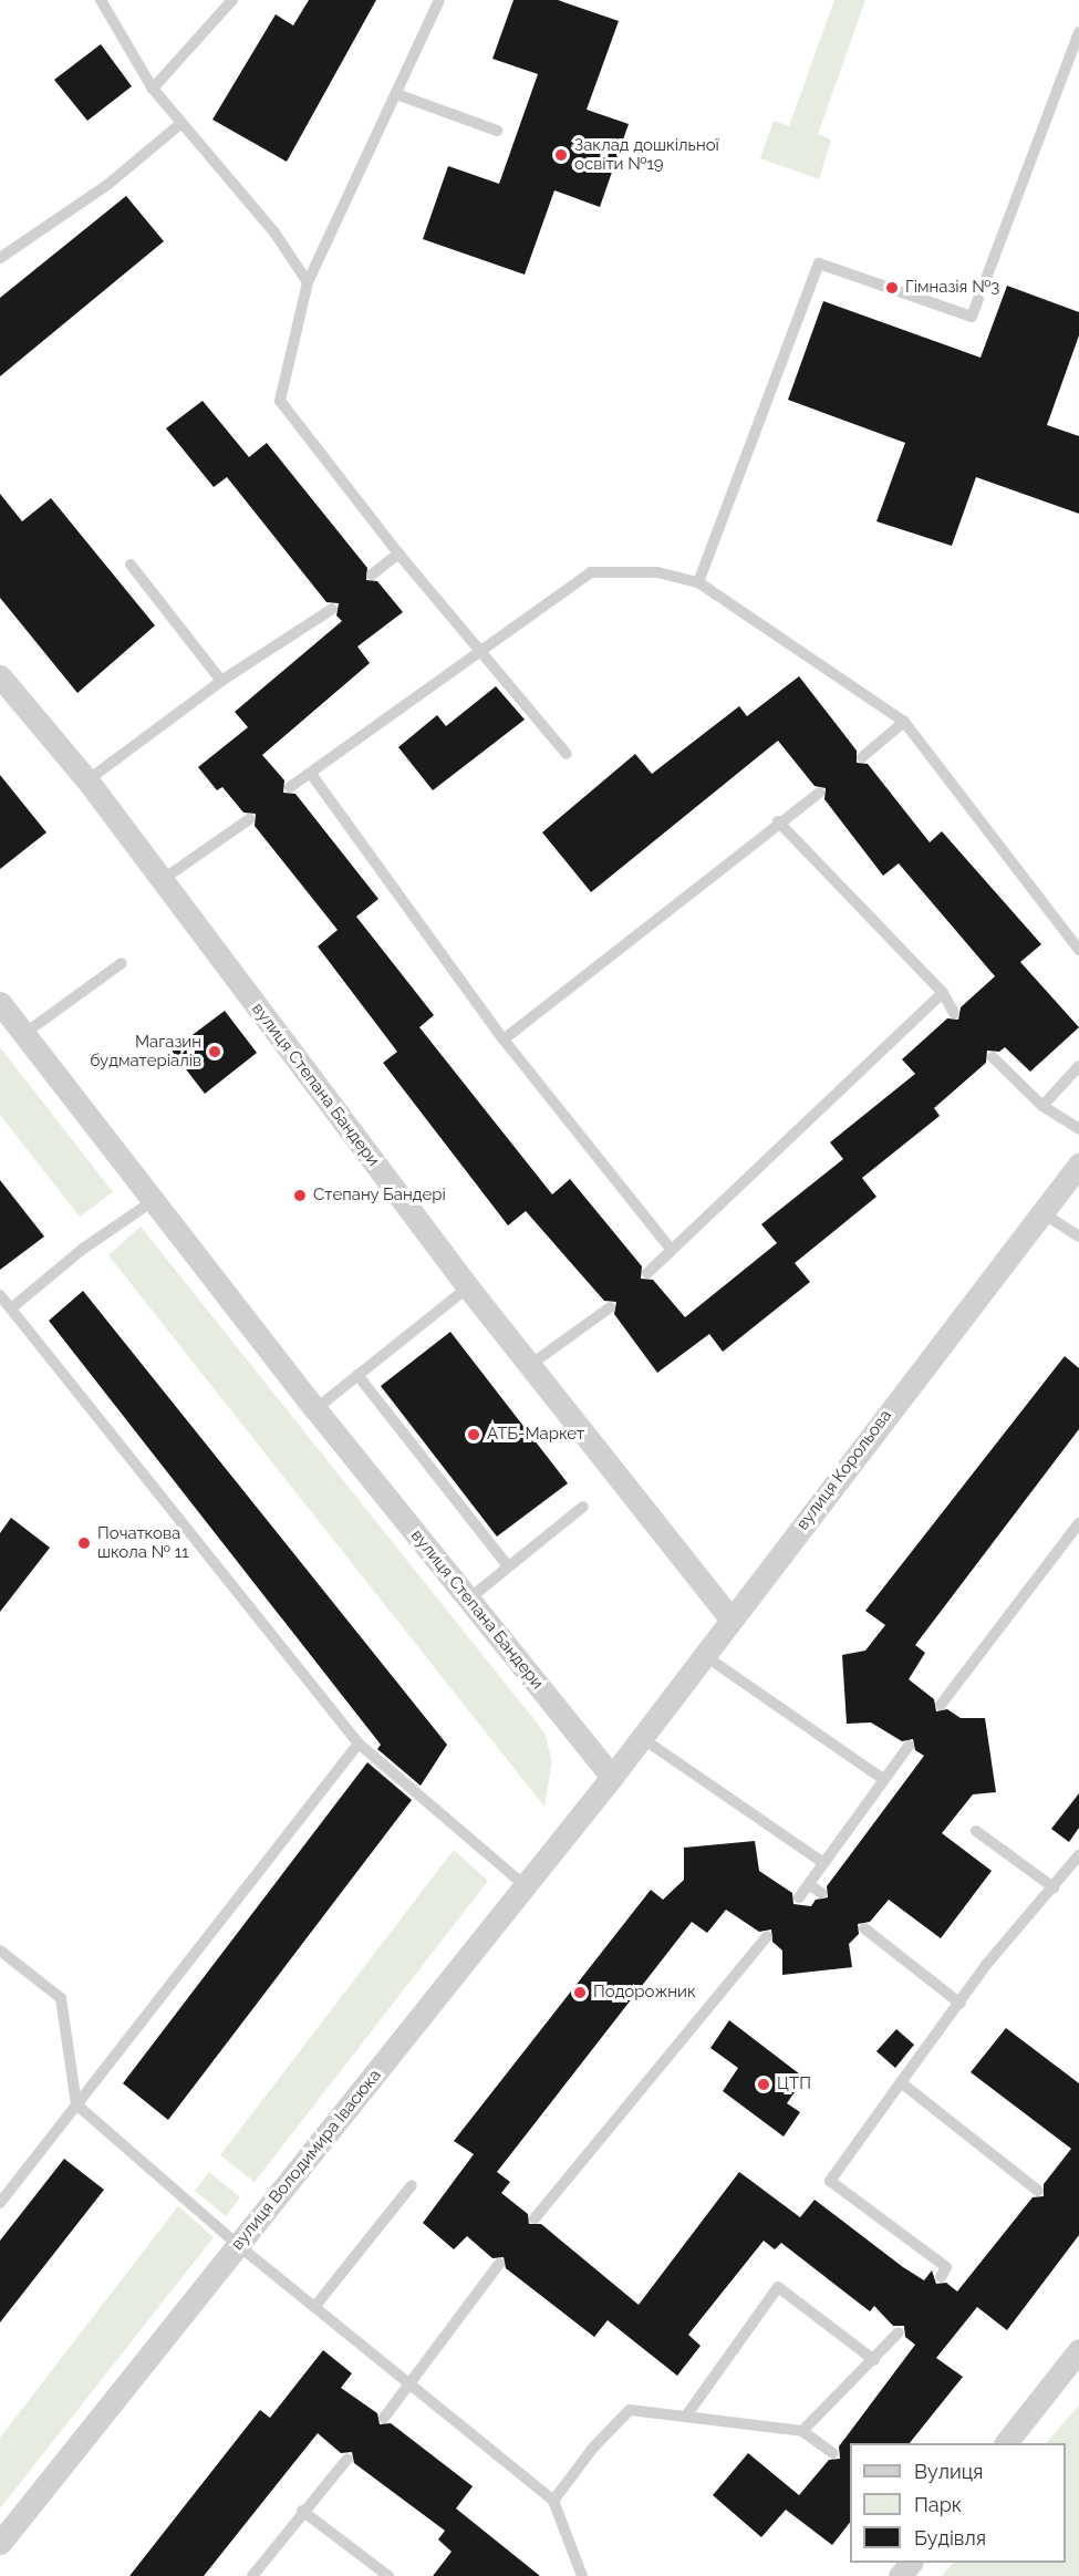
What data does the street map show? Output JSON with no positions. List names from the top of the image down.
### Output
{
  "streets": {
    "street": ["вулиця Степана Бандери", "вулиця Корольова", "вулиця Володимира Івасюка"]
  },
  "crossings": [
    ["вулиця Степана Бандери", "вулиця Корольова"],
    ["вулиця Степана Бандери", "вулиця Володимира Івасюка"],
    ["вулиця Корольова", "вулиця Володимира Івасюка"]
  ],
  "places": [
    "Заклад дошкільної освіти №19",
    "Гімназія №3",
    "Магазин будматеріалів",
    "Степану Бандері",
    "АТБ-Маркет",
    "Початкова школа № 11",
    "Подорожник",
    "ЦТП"
  ],
  "legend": ["Вулиця", "Парк", "Будівля"]
}
